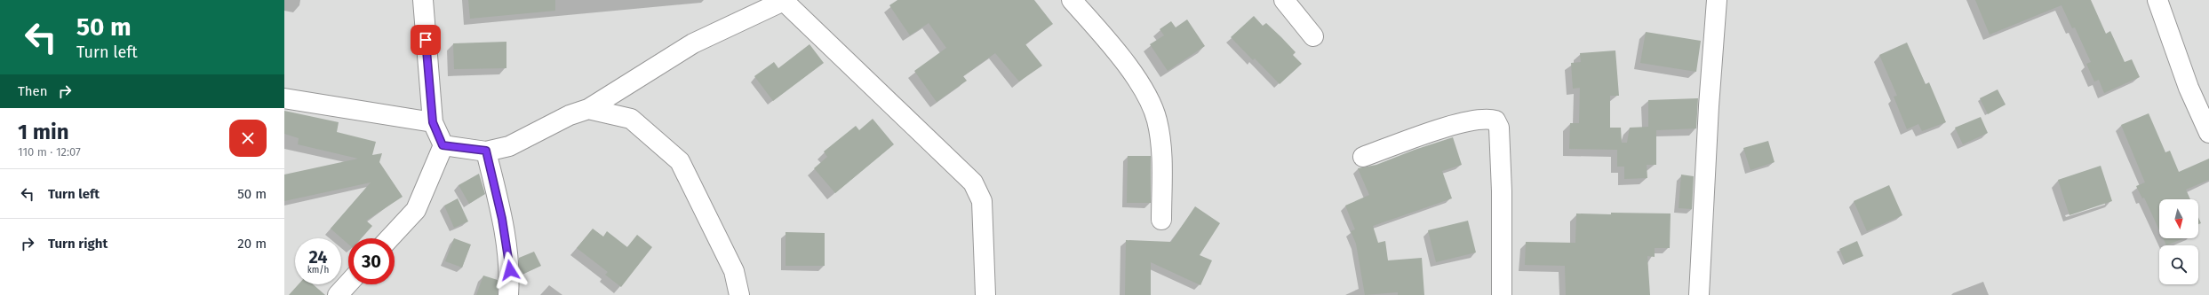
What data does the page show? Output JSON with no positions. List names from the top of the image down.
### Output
{
  "north": "bottom",
  "page": {
    "turn": ["50 m", "Turn left"],
    "then": "Then",
    "heading": ["1 min", "110 m · 12:07"],
    "list": [
      {
        "name": "Turn left",
        "value": "50 m"
      },
      {
        "name": "Turn right",
        "value": "20 m"
      }
    ],
    "speed": "24 km/h",
    "limit": "30"
  }
}
